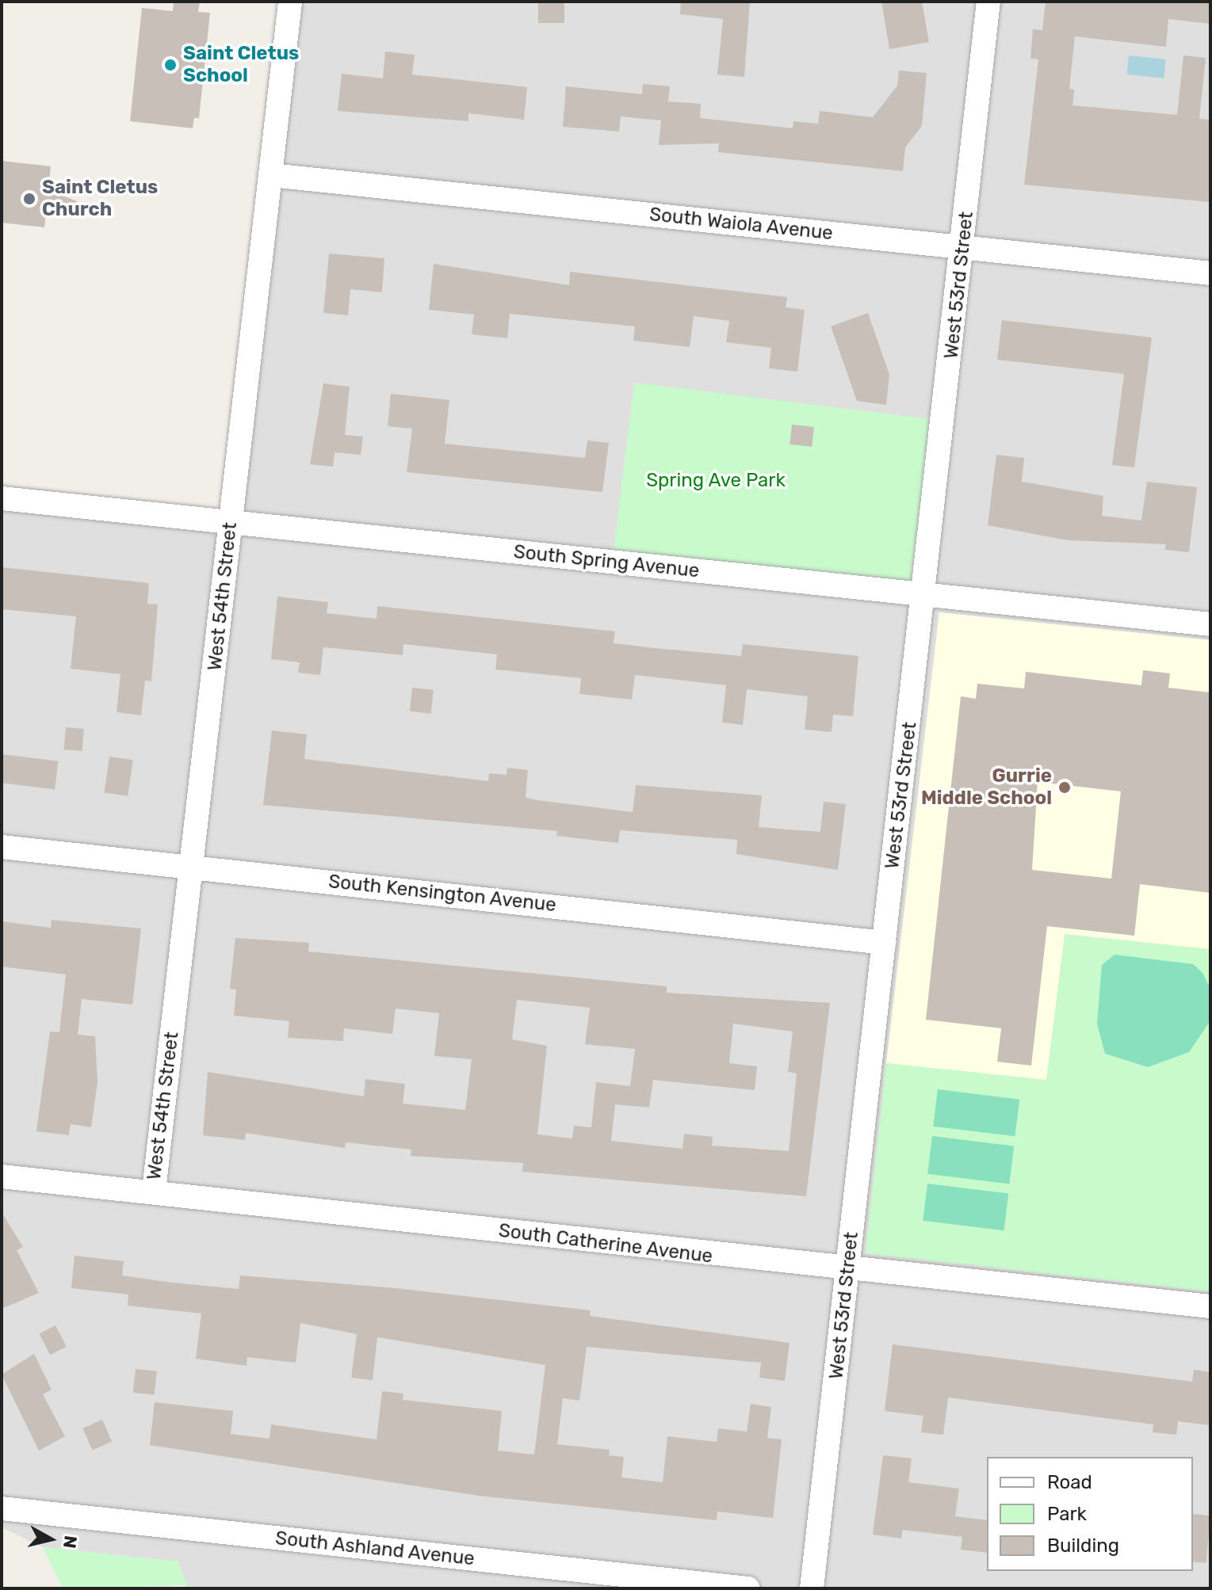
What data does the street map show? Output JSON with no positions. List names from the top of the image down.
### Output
{
  "streets": {
    "street": [
      "South Waiola Avenue",
      "West 53rd Street",
      "South Spring Avenue",
      "West 54th Street",
      "South Kensington Avenue",
      "South Catherine Avenue",
      "South Ashland Avenue"
    ]
  },
  "crossings": [
    ["South Waiola Avenue", "West 53rd Street"],
    ["South Waiola Avenue", "West 54th Street"],
    ["West 53rd Street", "South Spring Avenue"],
    ["West 53rd Street", "South Kensington Avenue"],
    ["West 53rd Street", "South Catherine Avenue"],
    ["South Spring Avenue", "West 54th Street"],
    ["West 54th Street", "South Kensington Avenue"],
    ["West 54th Street", "South Catherine Avenue"]
  ],
  "parks": ["Spring Ave Park"],
  "places": ["Saint Cletus School", "Saint Cletus Church", "Gurrie Middle School"],
  "legend": ["Road", "Park", "Building"],
  "north": "right"
}
